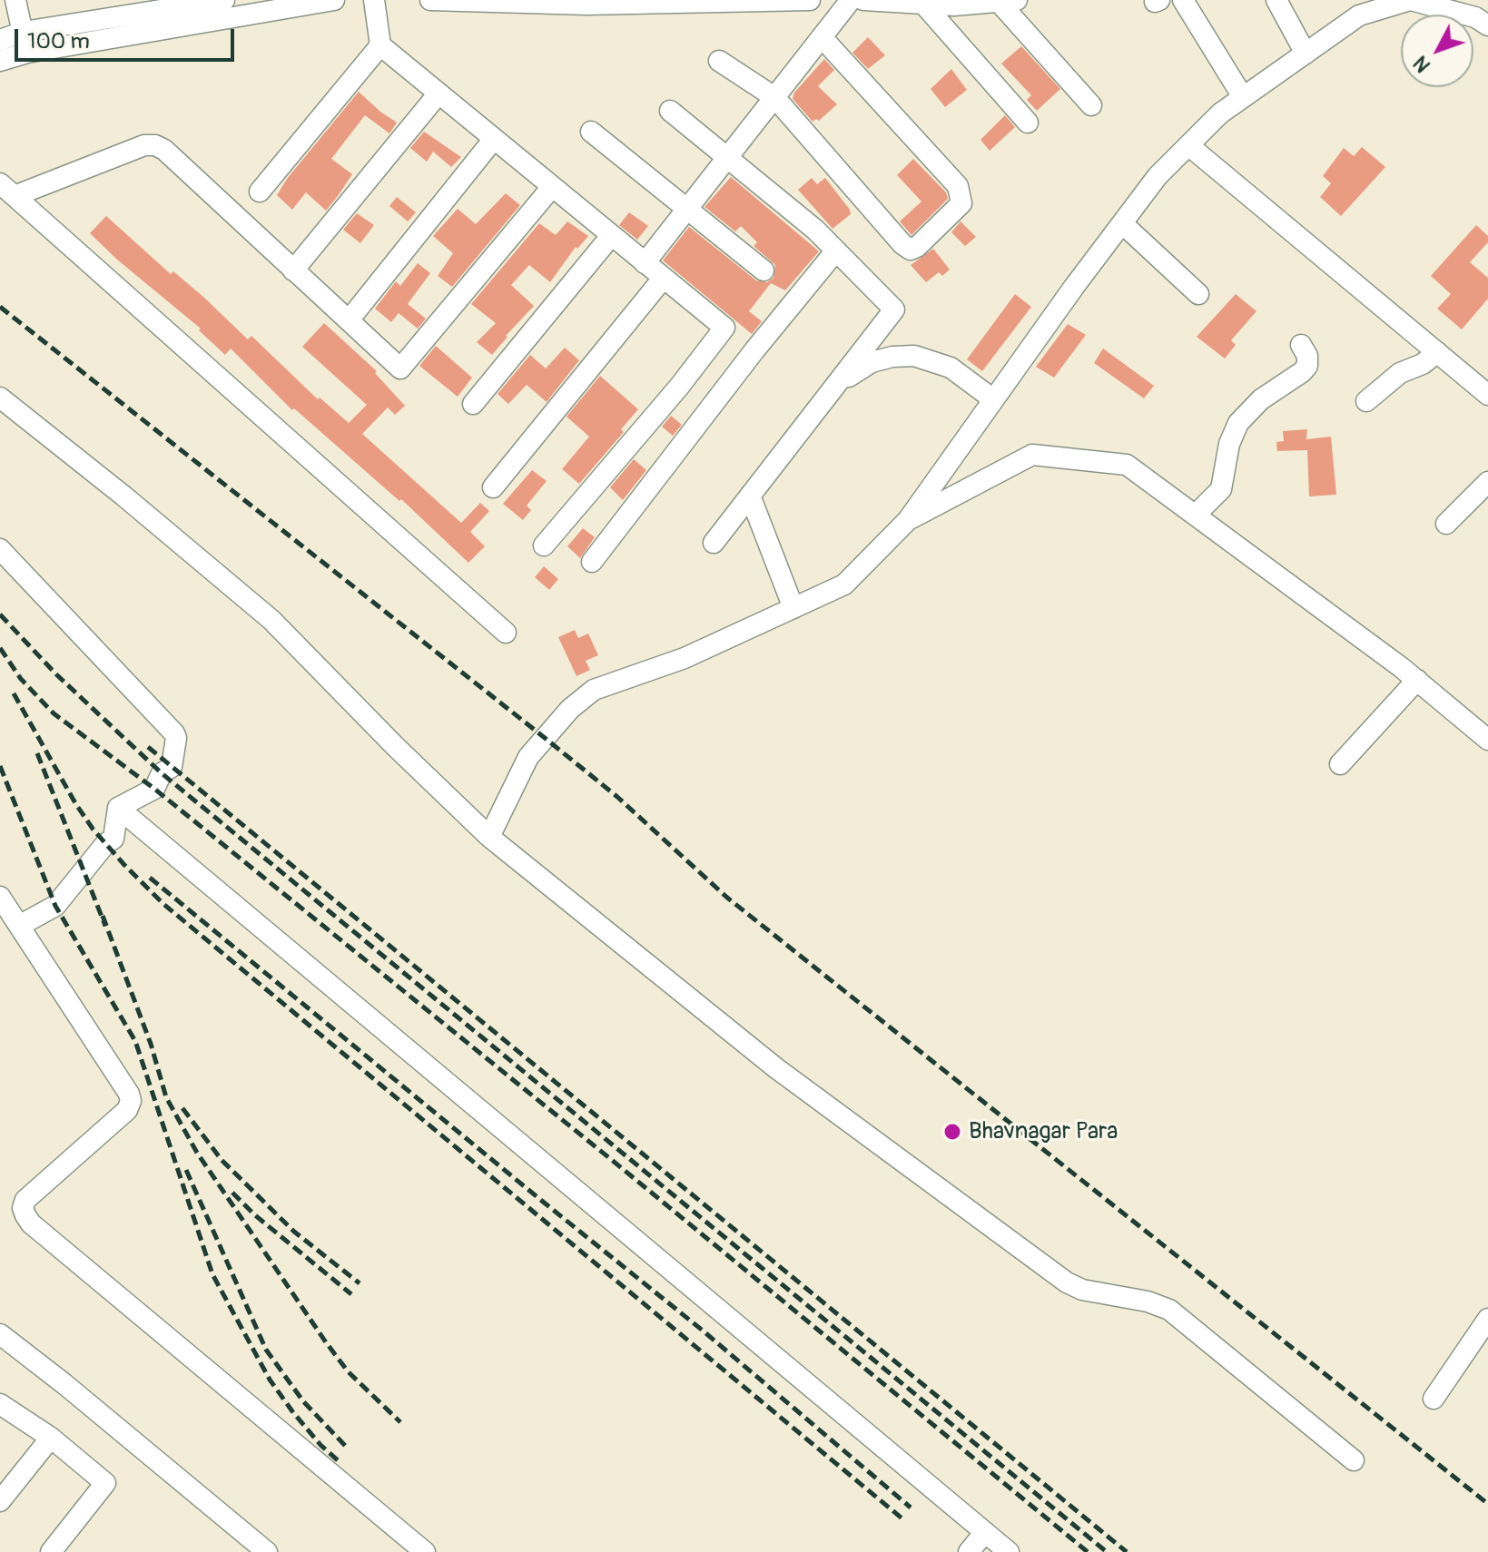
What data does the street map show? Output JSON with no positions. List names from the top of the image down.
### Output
{
  "places": ["Bhavnagar Para"],
  "scale_bar": "100 m",
  "north": "bottom left"
}
